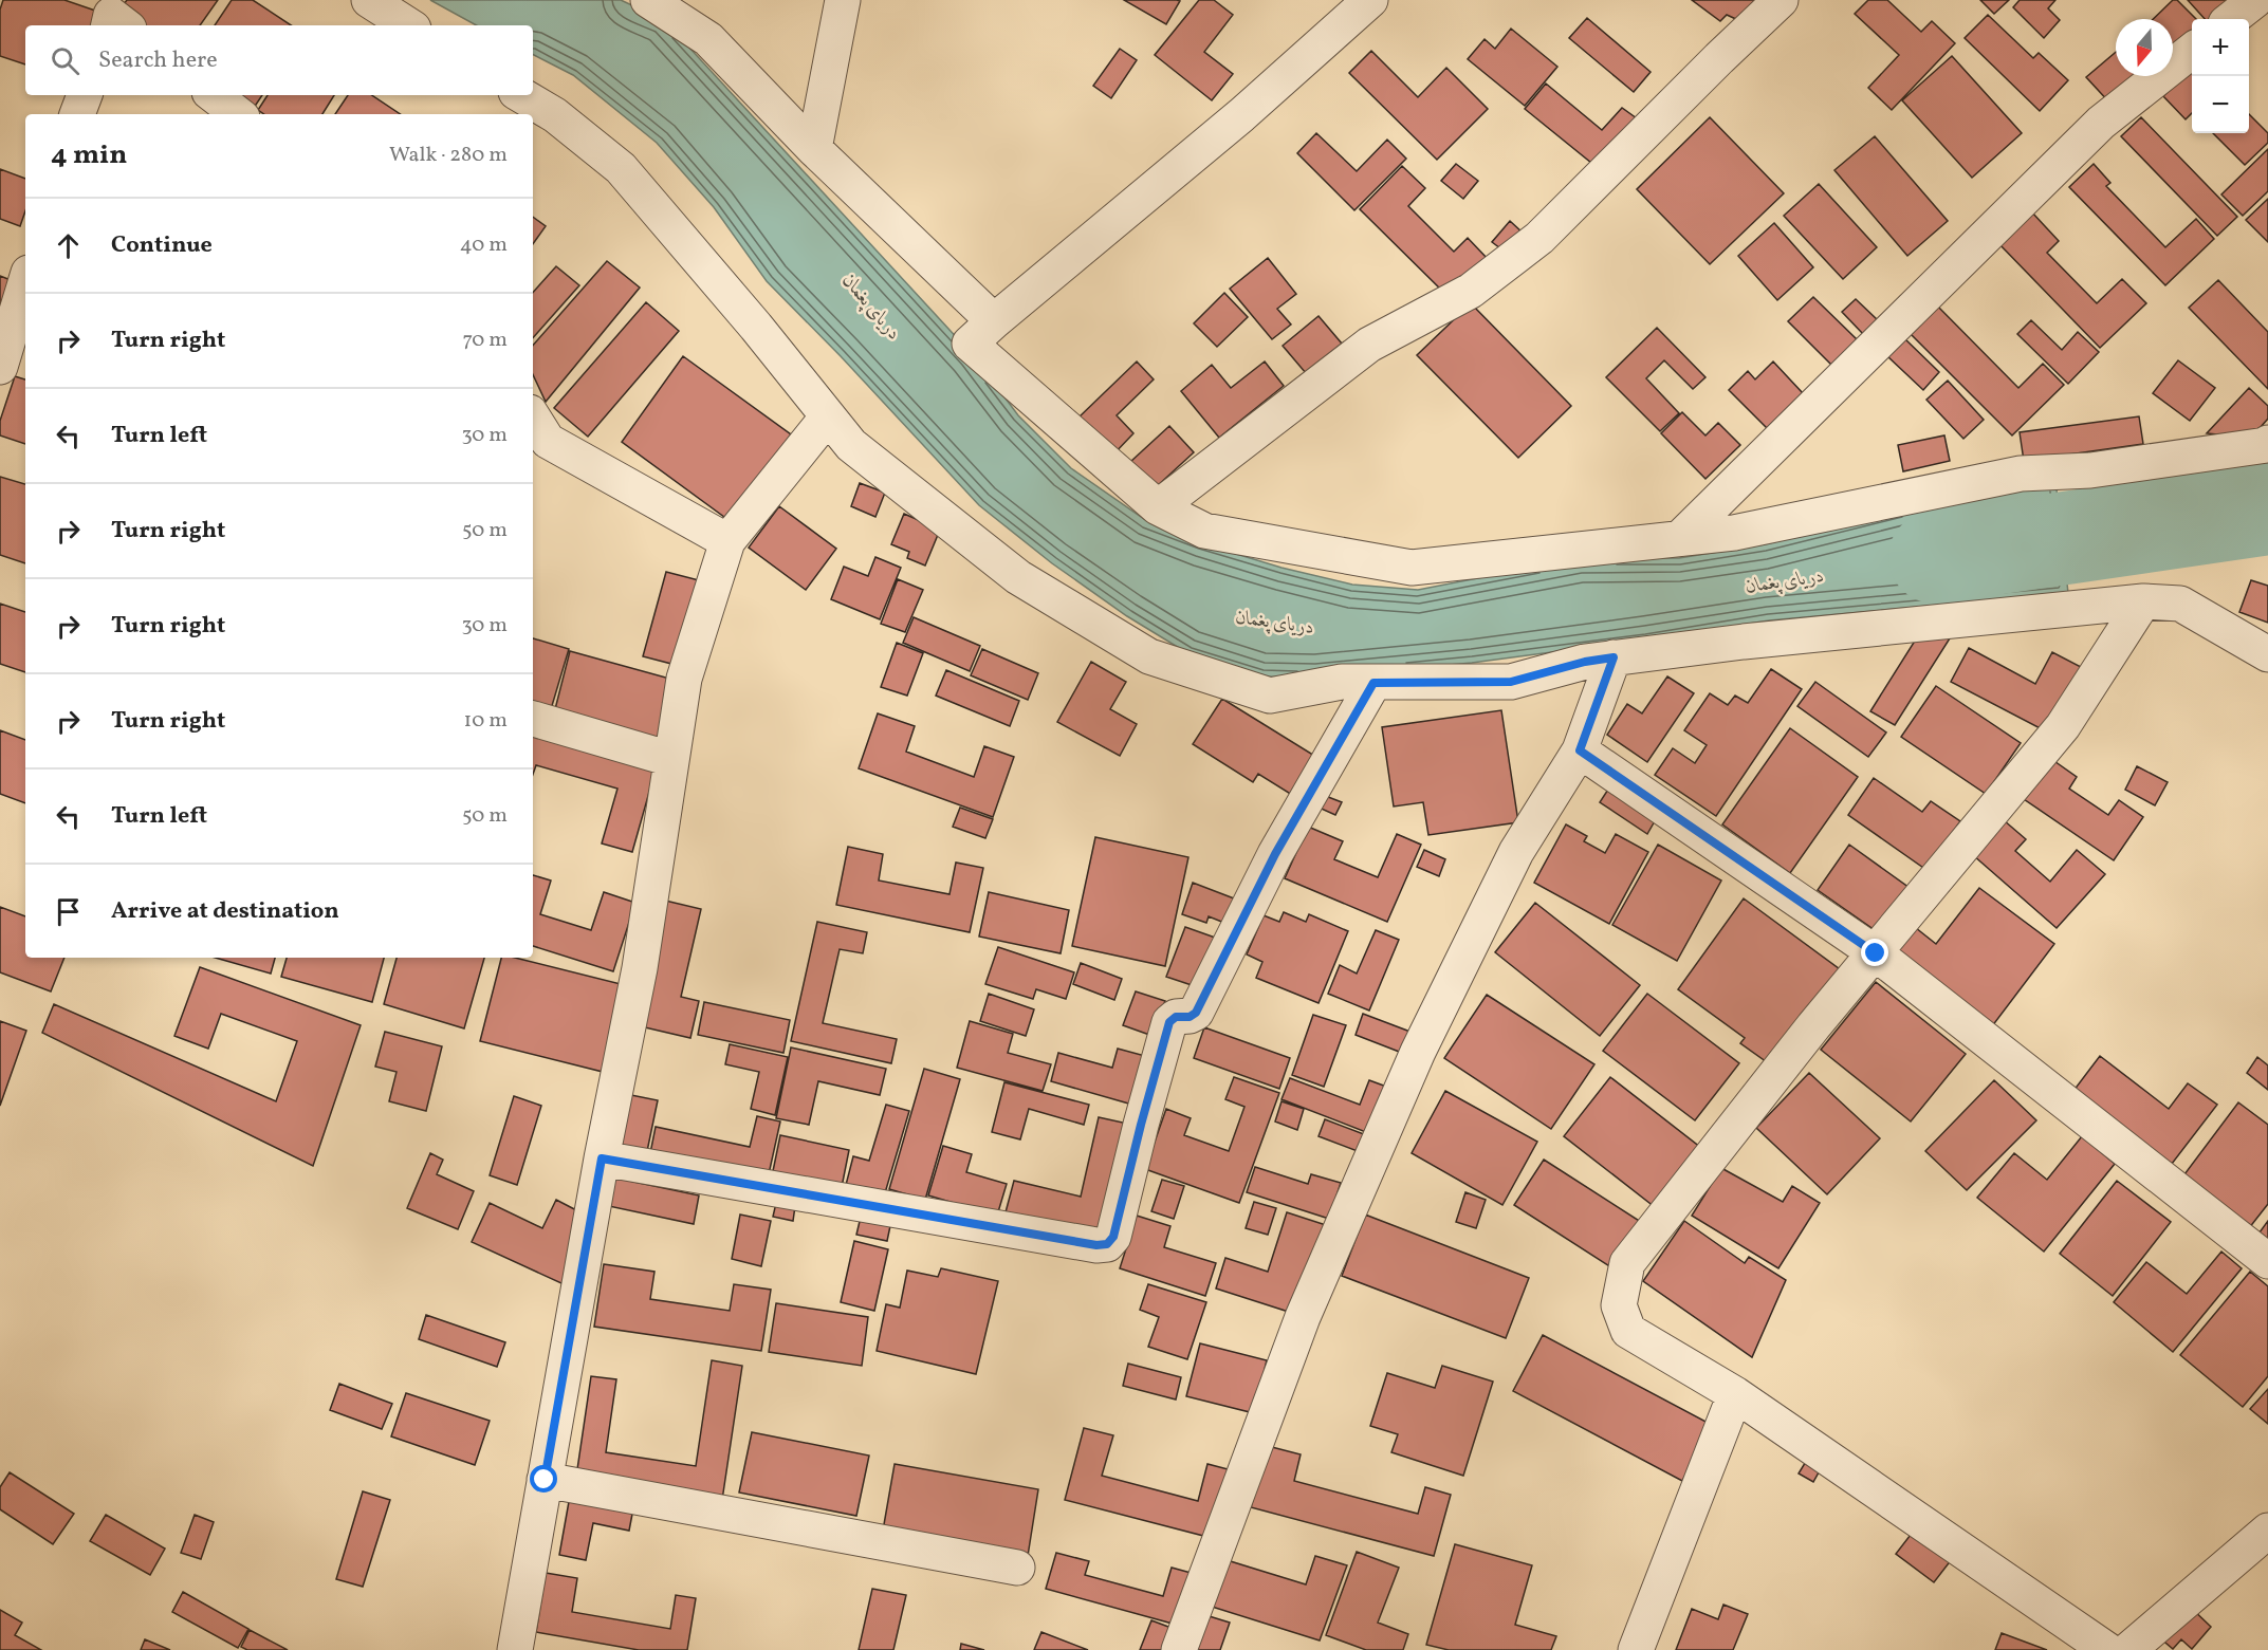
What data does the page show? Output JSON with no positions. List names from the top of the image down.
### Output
{
  "water": ["دریای پغمان"],
  "north": "bottom",
  "page": {
    "map_buttons": ["+", "−"],
    "search": "Search here",
    "heading": ["4 min", "Walk · 280 m"],
    "list": [
      ["Continue", "40 m"],
      ["Turn right", "70 m"],
      ["Turn left", "30 m"],
      ["Turn right", "50 m"],
      ["Turn right", "30 m"],
      ["Turn right", "10 m"],
      ["Turn left", "50 m"],
      "Arrive at destination"
    ]
  }
}
